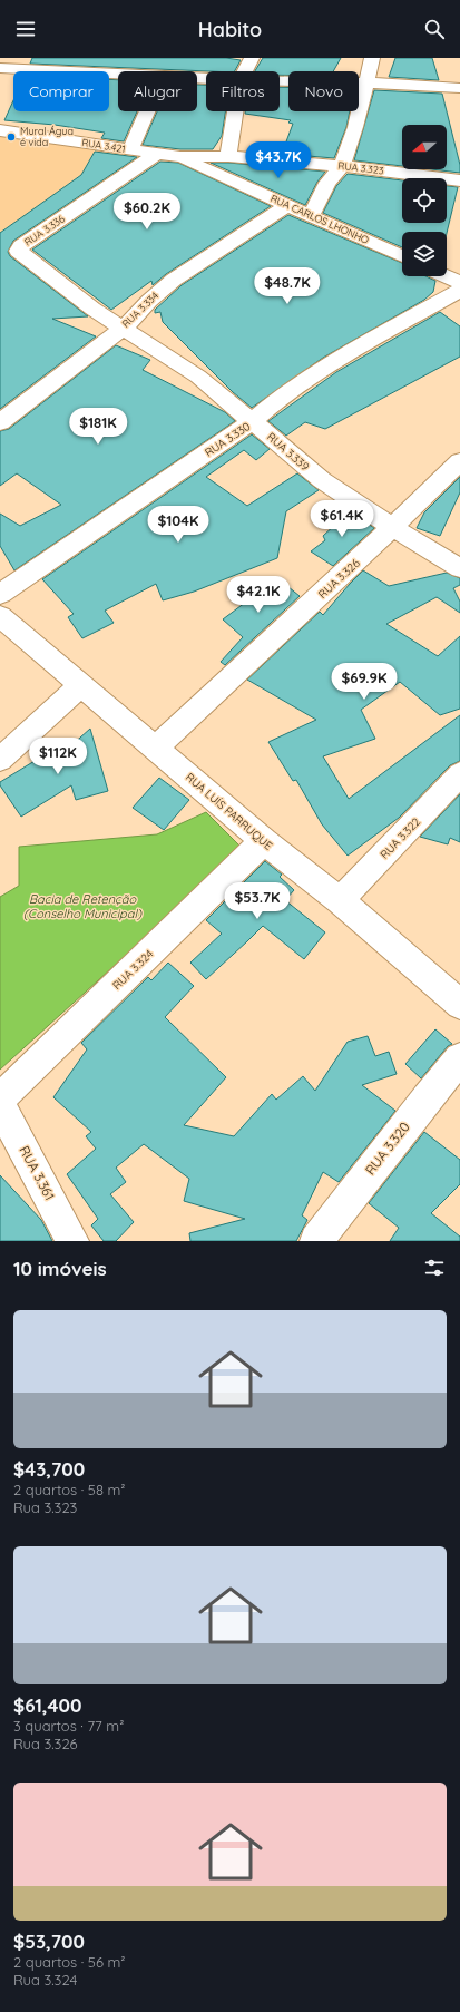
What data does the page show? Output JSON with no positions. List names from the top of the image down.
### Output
{
  "streets": {
    "street": [
      "RUA 3.421",
      "RUA 3.323",
      "RUA CARLOS LHONHO",
      "RUA 3.336",
      "RUA 3.334",
      "RUA 3.330",
      "RUA 3.339",
      "RUA 3.326",
      "RUA LUÍS PARRUQUE",
      "RUA 3.322",
      "RUA 3.324",
      "RUA 3.320",
      "RUA 3.361"
    ]
  },
  "crossings": [
    ["RUA 3.421", "RUA 3.323"],
    ["RUA 3.421", "RUA CARLOS LHONHO"],
    ["RUA 3.421", "RUA 3.336"],
    ["RUA 3.323", "RUA CARLOS LHONHO"],
    ["RUA CARLOS LHONHO", "RUA 3.334"],
    ["RUA 3.336", "RUA 3.334"],
    ["RUA 3.336", "RUA 3.339"],
    ["RUA 3.334", "RUA 3.339"],
    ["RUA 3.330", "RUA 3.339"],
    ["RUA 3.339", "RUA 3.326"],
    ["RUA 3.326", "RUA LUÍS PARRUQUE"],
    ["RUA LUÍS PARRUQUE", "RUA 3.322"],
    ["RUA LUÍS PARRUQUE", "RUA 3.324"]
  ],
  "water": ["Bacia de Retenção (Conselho Municipal)"],
  "places": ["Mural Água é vida"],
  "north": "left",
  "page": {
    "header": "Habito",
    "chip": [
      "Comprar",
      "Alugar",
      "Filtros",
      "Novo"
    ],
    "price": [
      "$43.7K",
      "$60.2K",
      "$48.7K",
      "$181K",
      "$61.4K",
      "$104K",
      "$42.1K",
      "$69.9K",
      "$112K",
      "$53.7K"
    ],
    "heading": "10 imóveis",
    "list": [
      {
        "name": "$43,700",
        "note": "2 quartos · 58 m² · Rua 3.323"
      },
      {
        "name": "$61,400",
        "note": "3 quartos · 77 m² · Rua 3.326"
      },
      {
        "name": "$53,700",
        "note": "2 quartos · 56 m² · Rua 3.324"
      }
    ]
  }
}
